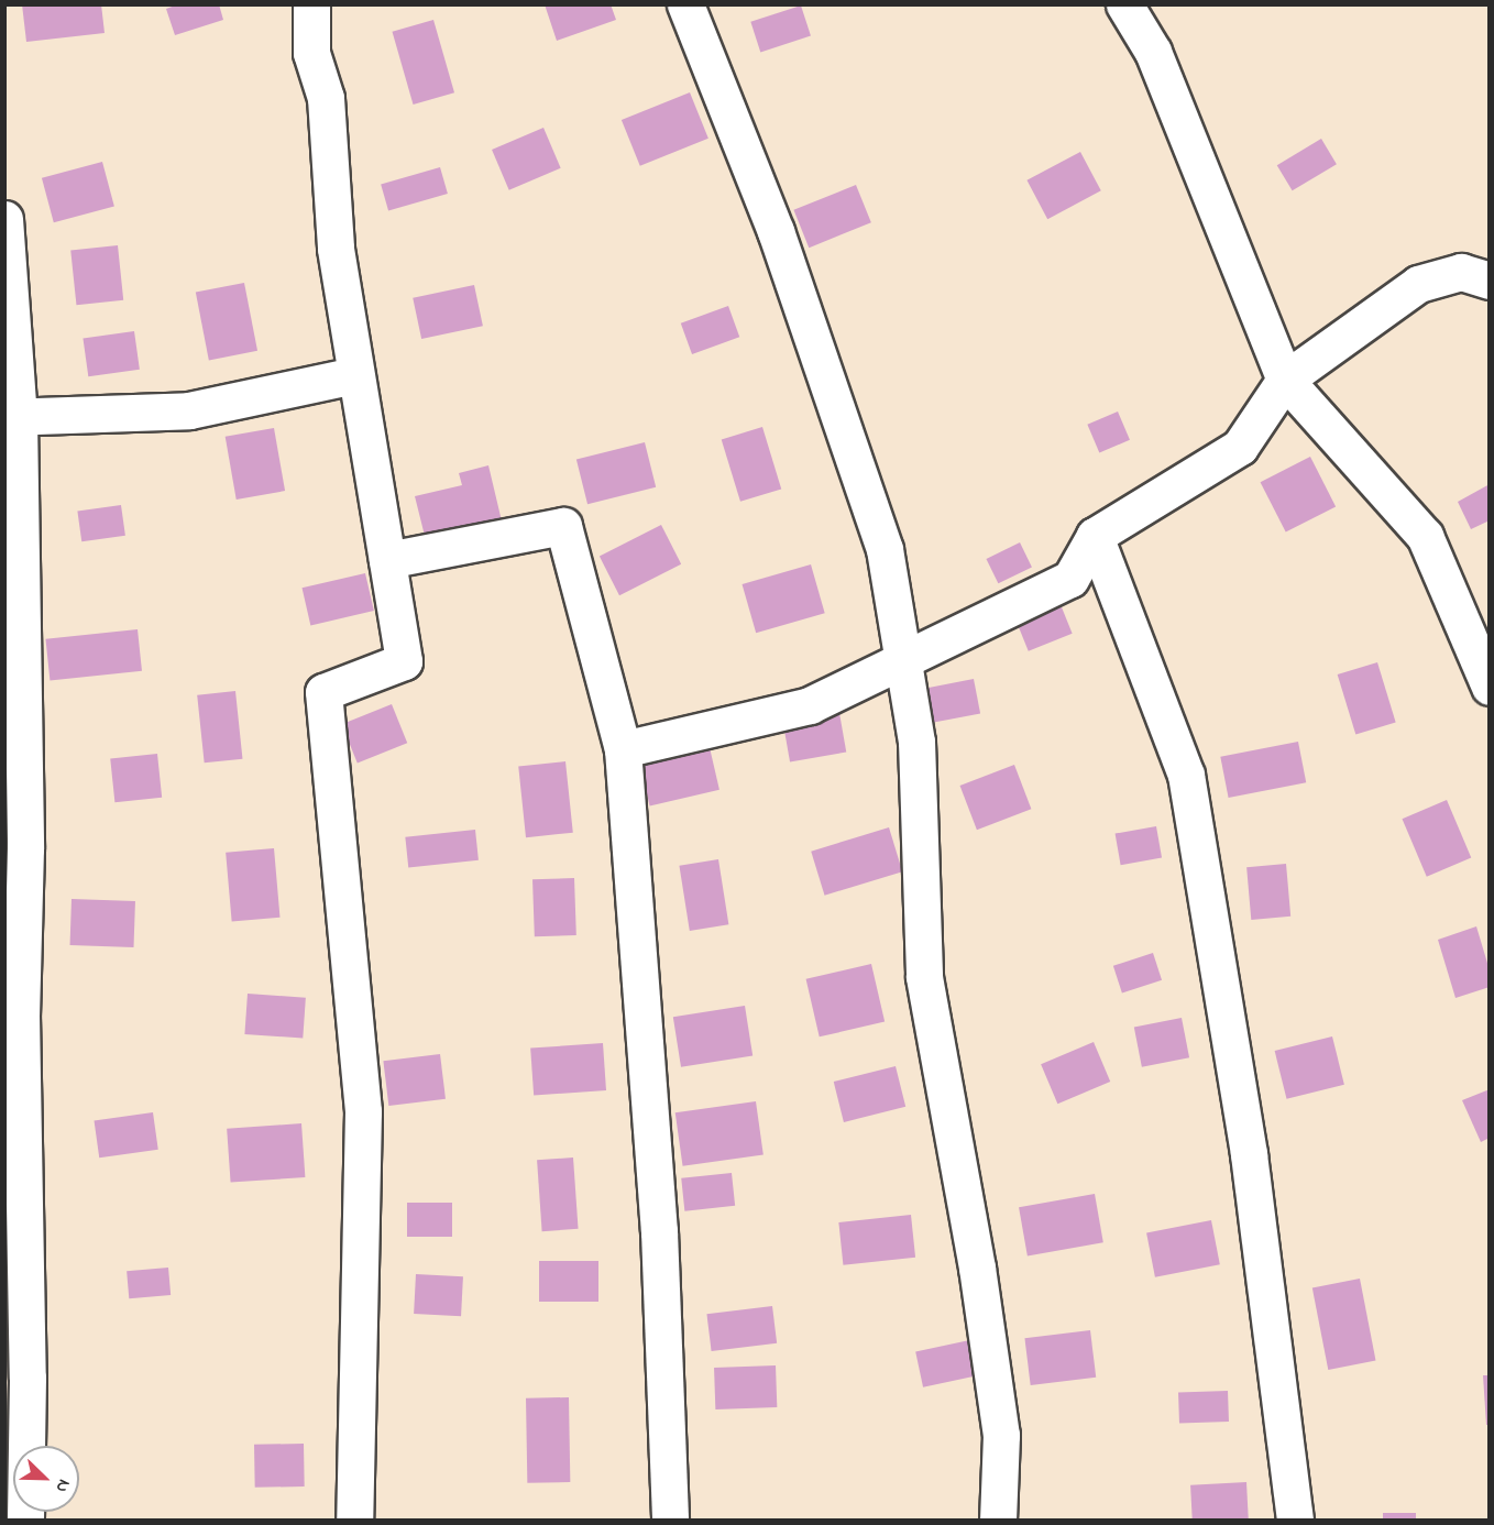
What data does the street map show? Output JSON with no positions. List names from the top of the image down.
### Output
{
  "north": "bottom right"
}
